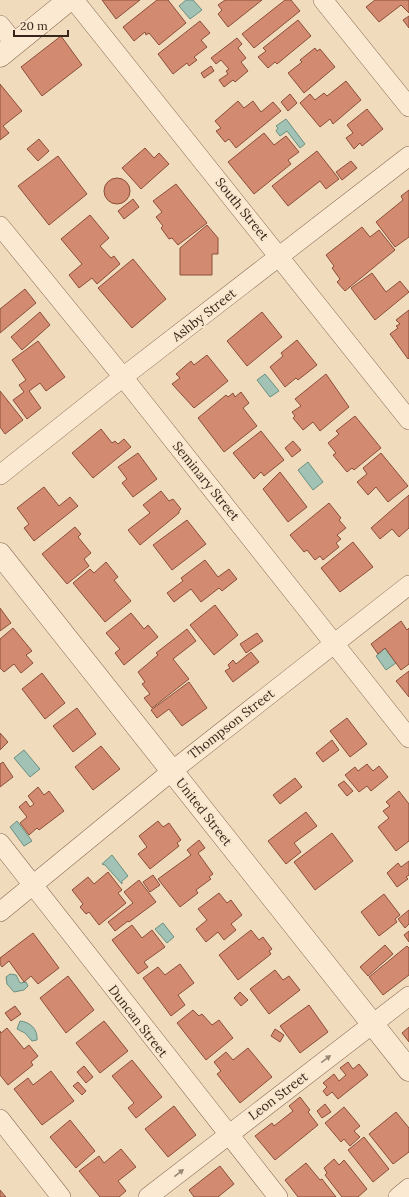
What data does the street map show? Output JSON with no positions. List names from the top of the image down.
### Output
{
  "streets": {
    "street": [
      "South Street",
      "Ashby Street",
      "Seminary Street",
      "Thompson Street",
      "United Street",
      "Duncan Street",
      "Leon Street"
    ]
  },
  "crossings": [
    ["South Street", "Ashby Street"],
    ["Ashby Street", "Seminary Street"],
    ["Seminary Street", "Thompson Street"],
    ["Thompson Street", "United Street"],
    ["Thompson Street", "Duncan Street"],
    ["United Street", "Leon Street"],
    ["Duncan Street", "Leon Street"]
  ],
  "one_way": ["Leon Street"],
  "scale_bar": "20 m"
}
